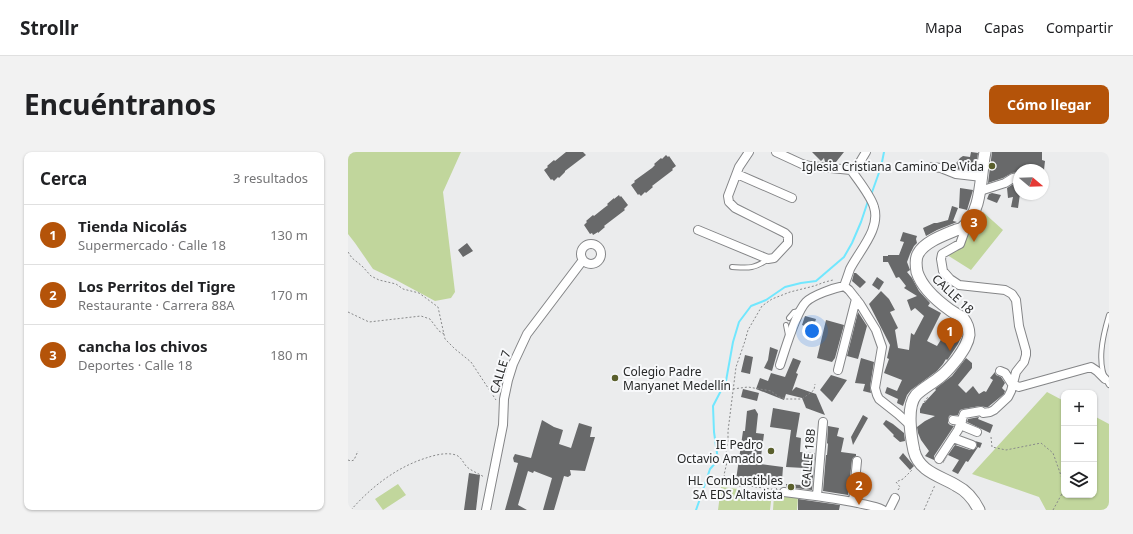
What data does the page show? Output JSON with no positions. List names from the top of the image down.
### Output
{
  "streets": {
    "street": ["CALLE 18", "CALLE 7", "CALLE 18B"]
  },
  "places": [
    "Iglesia Cristiana Camino De Vida",
    "Colegio Padre Manyanet Medellín",
    "IE Pedro Octavio Amado",
    "HL Combustibles SA EDS Altavista"
  ],
  "north": "right",
  "page": {
    "header": "Strollr",
    "nav": ["Mapa", "Capas", "Compartir"],
    "title": "Encuéntranos",
    "buttons": "Cómo llegar",
    "heading": ["Cerca", "3 resultados"],
    "list": [
      {
        "mark": "1",
        "name": "Tienda Nicolás",
        "note": "Supermercado · Calle 18",
        "value": "130 m"
      },
      {
        "mark": "2",
        "name": "Los Perritos del Tigre",
        "note": "Restaurante · Carrera 88A",
        "value": "170 m"
      },
      {
        "mark": "3",
        "name": "cancha los chivos",
        "note": "Deportes · Calle 18",
        "value": "180 m"
      }
    ],
    "pins": ["3", "1", "2"],
    "map_buttons": ["+", "−"]
  }
}
